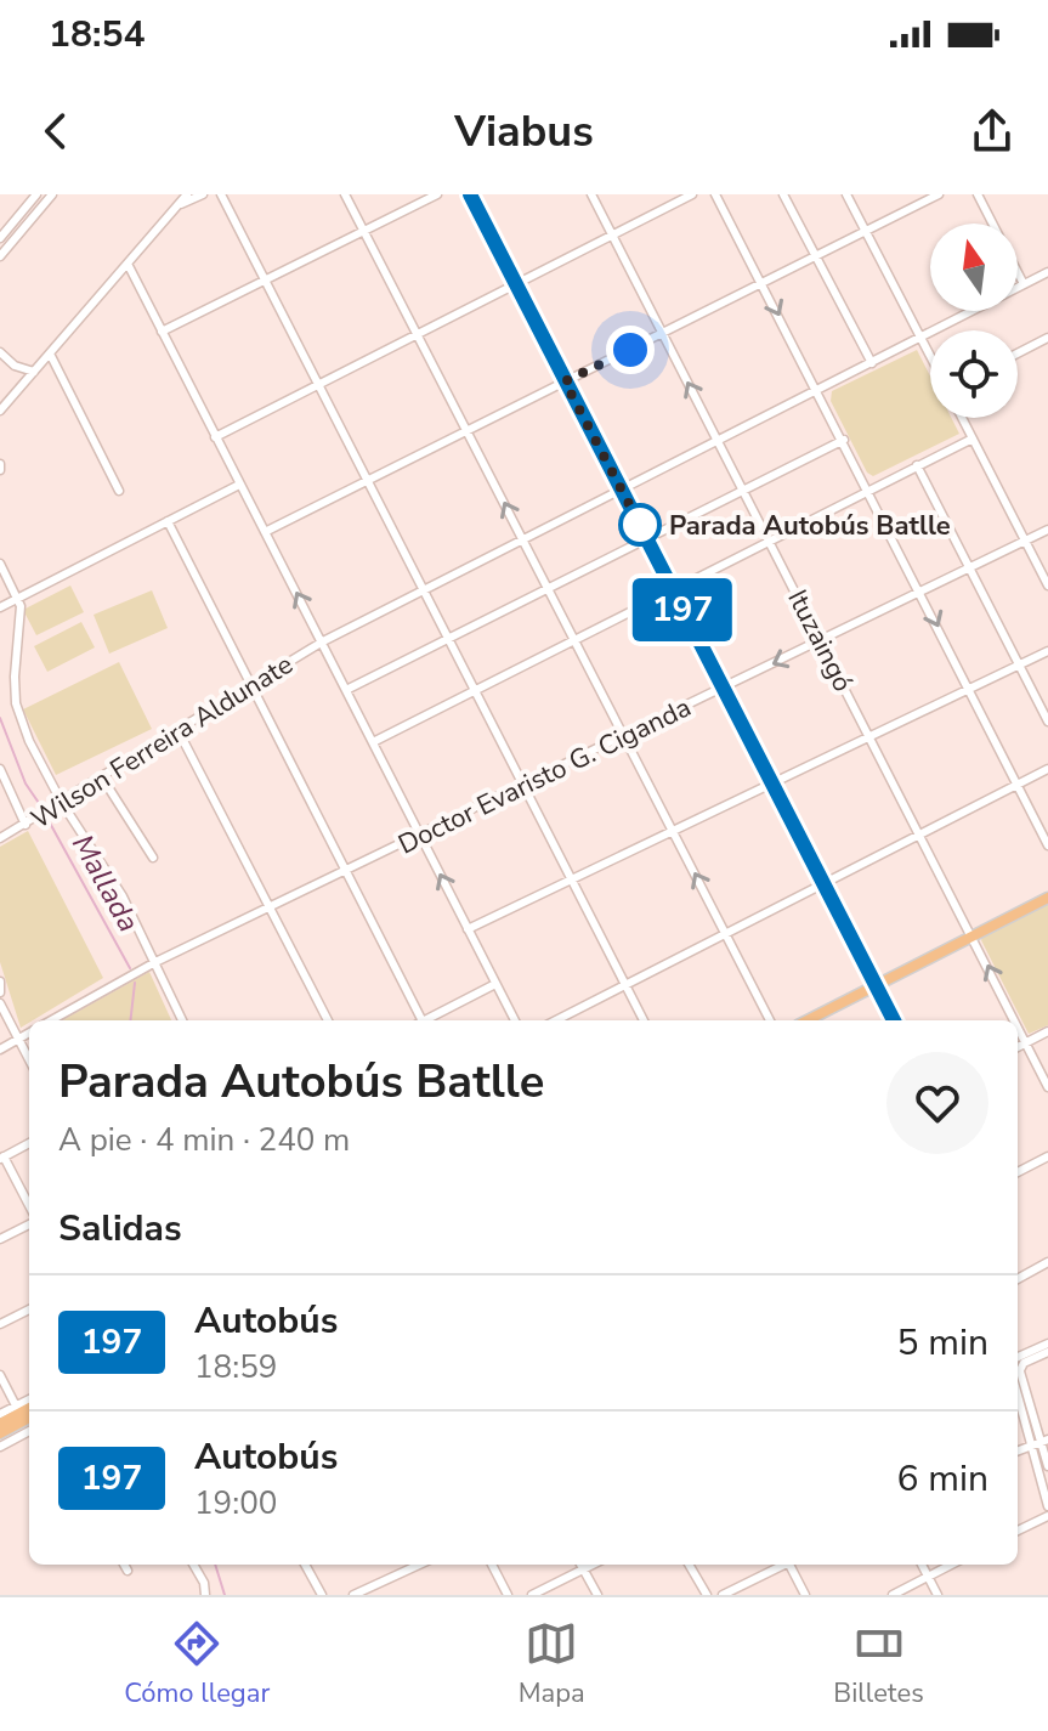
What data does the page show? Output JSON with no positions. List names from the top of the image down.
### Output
{
  "streets": {
    "street": ["Ituzaingó", "Wilson Ferreira Aldunate", "Doctor Evaristo G. Ciganda"]
  },
  "crossings": [
    ["Ituzaingó", "Wilson Ferreira Aldunate"],
    ["Ituzaingó", "Doctor Evaristo G. Ciganda"]
  ],
  "water": ["Mallada"],
  "places": ["Parada Autobús Batlle"],
  "lines": ["bus line 197"],
  "north": "top",
  "page": {
    "status": "18:54",
    "header": "Viabus",
    "on_map": "197",
    "heading": [
      ["Parada Autobús Batlle", "A pie · 4 min · 240 m"],
      "Salidas"
    ],
    "list": [
      {
        "mark": "197",
        "name": "Autobús",
        "note": "18:59",
        "value": "5 min"
      },
      {
        "mark": "197",
        "name": "Autobús",
        "note": "19:00",
        "value": "6 min"
      }
    ],
    "tabs": ["Cómo llegar", "Mapa", "Billetes"]
  }
}
